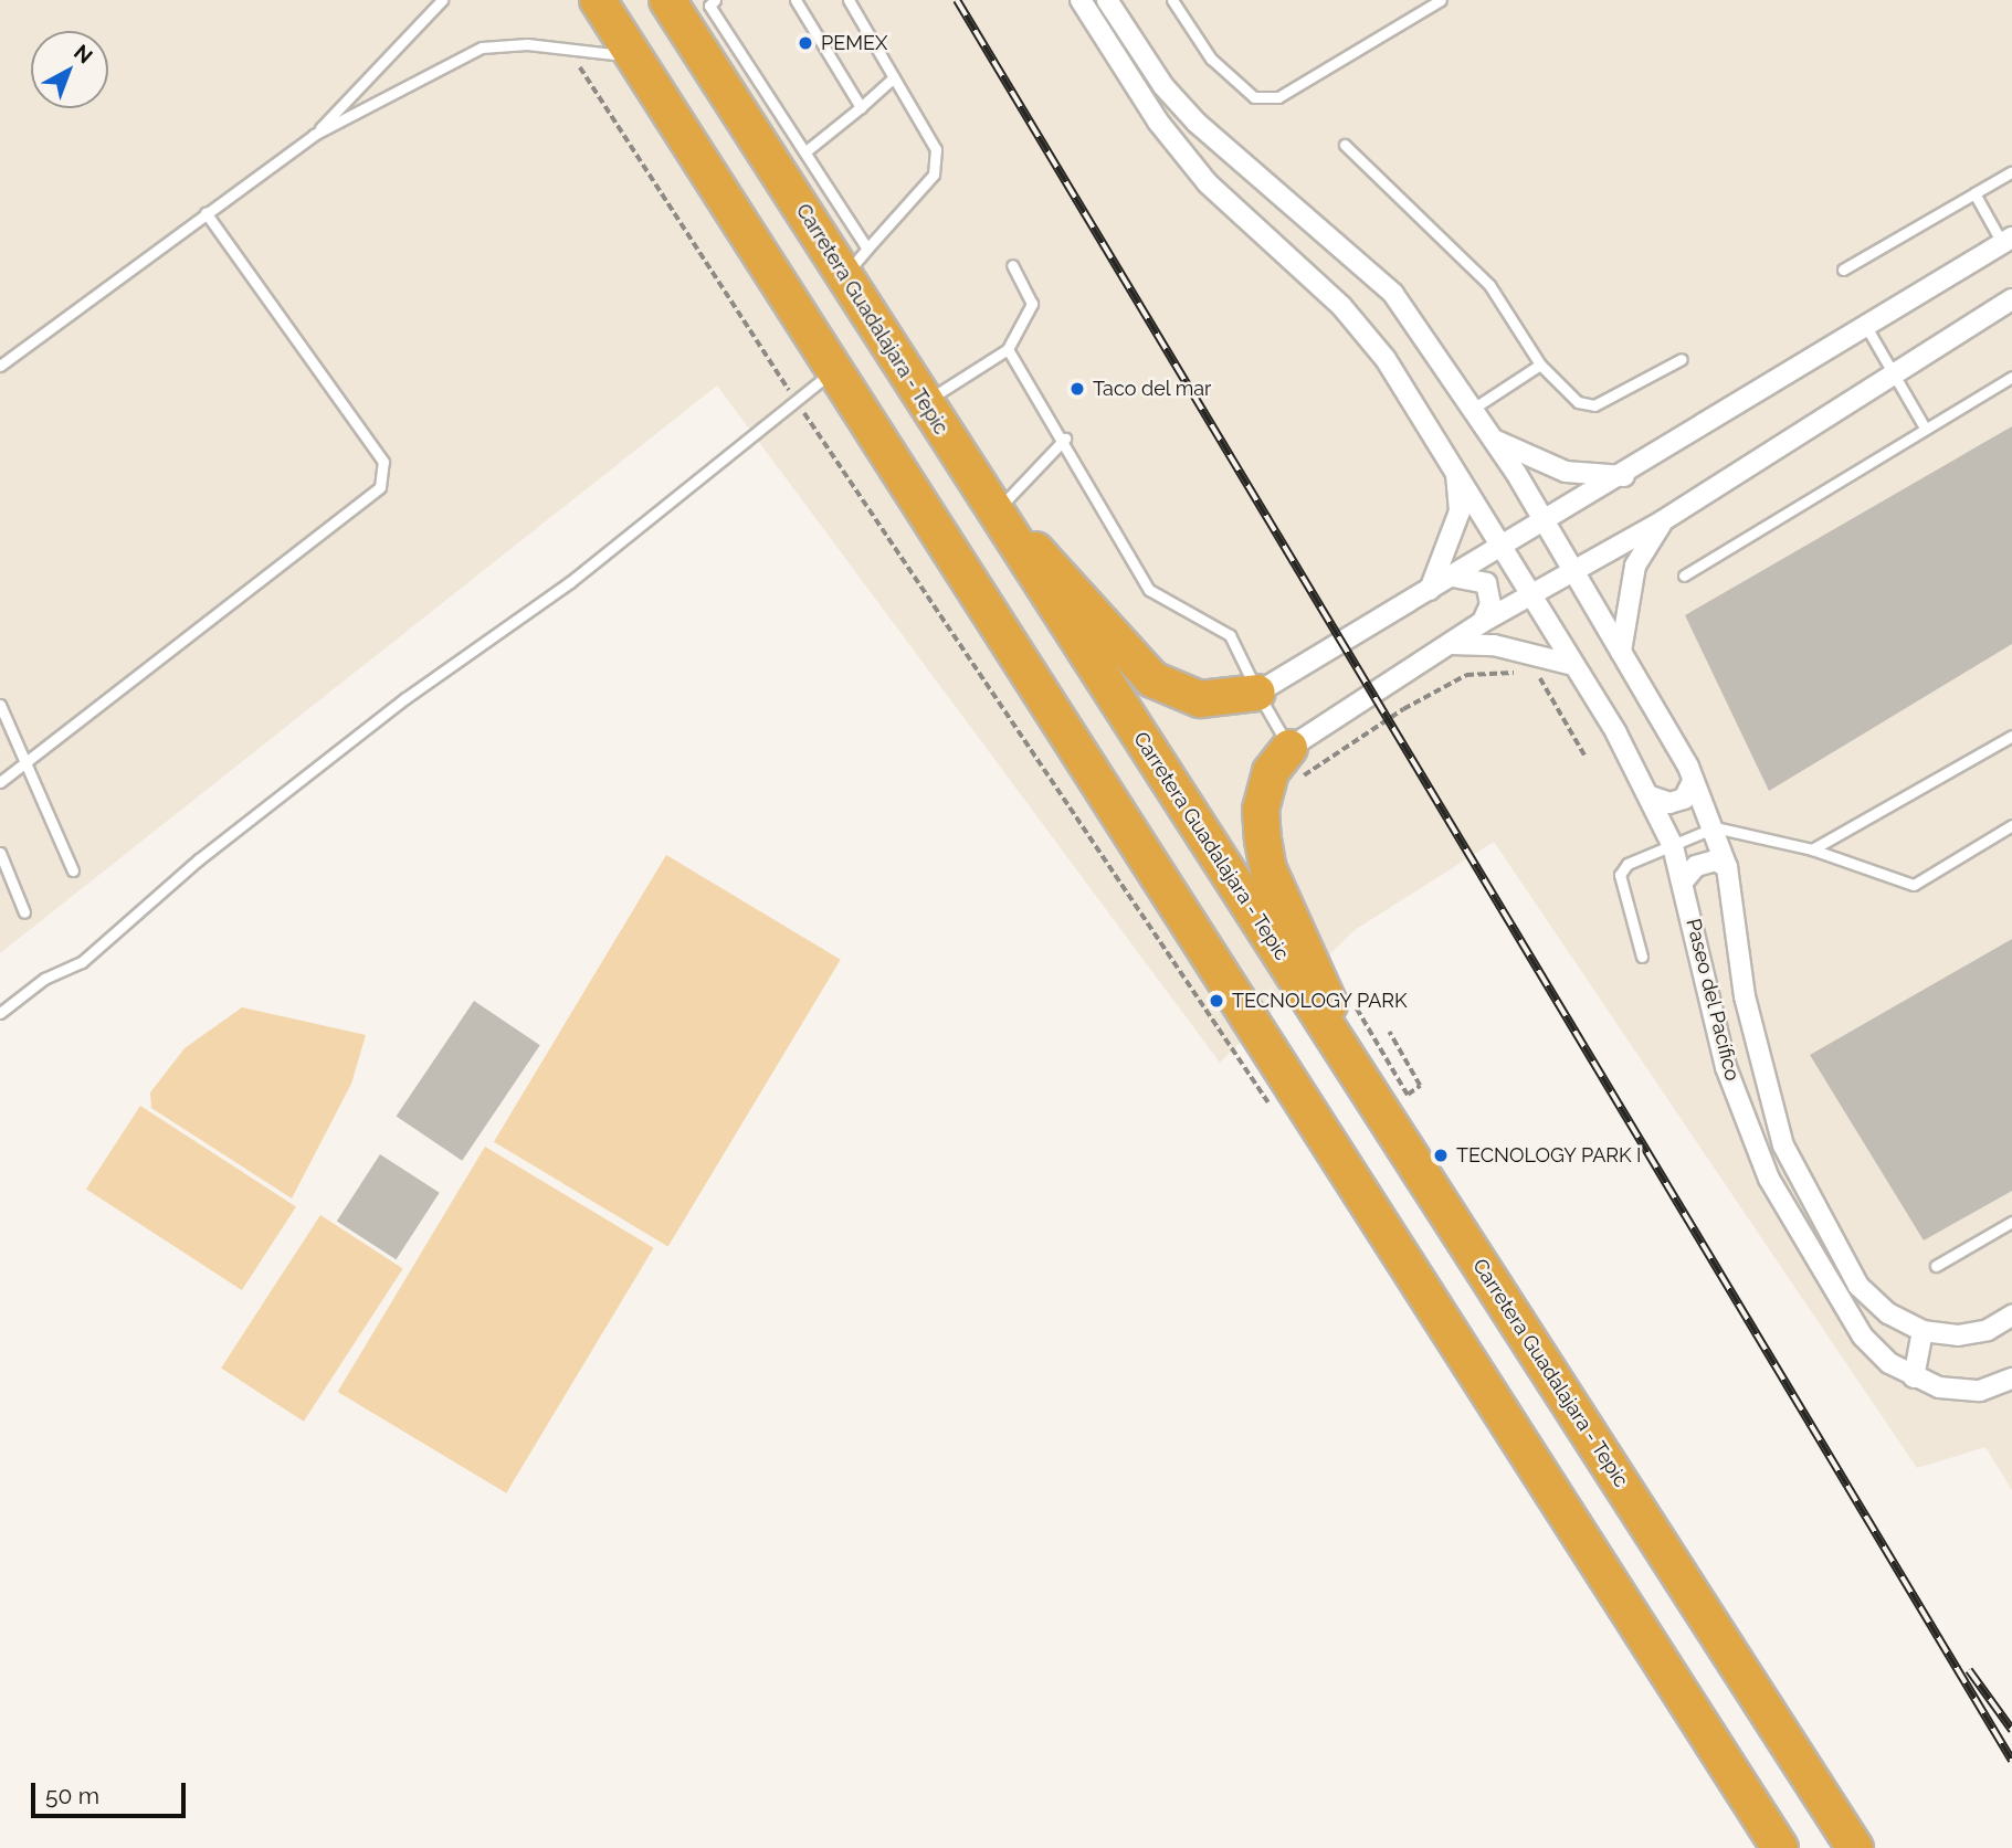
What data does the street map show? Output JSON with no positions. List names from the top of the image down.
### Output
{
  "streets": {
    "highway": ["Carretera Guadalajara - Tepic"],
    "street": ["Paseo del Pacífico"]
  },
  "places": [
    "PEMEX",
    "Taco del mar",
    "TECNOLOGY PARK",
    "TECNOLOGY PARK I"
  ],
  "scale_bar": "50 m",
  "north": "top right"
}
